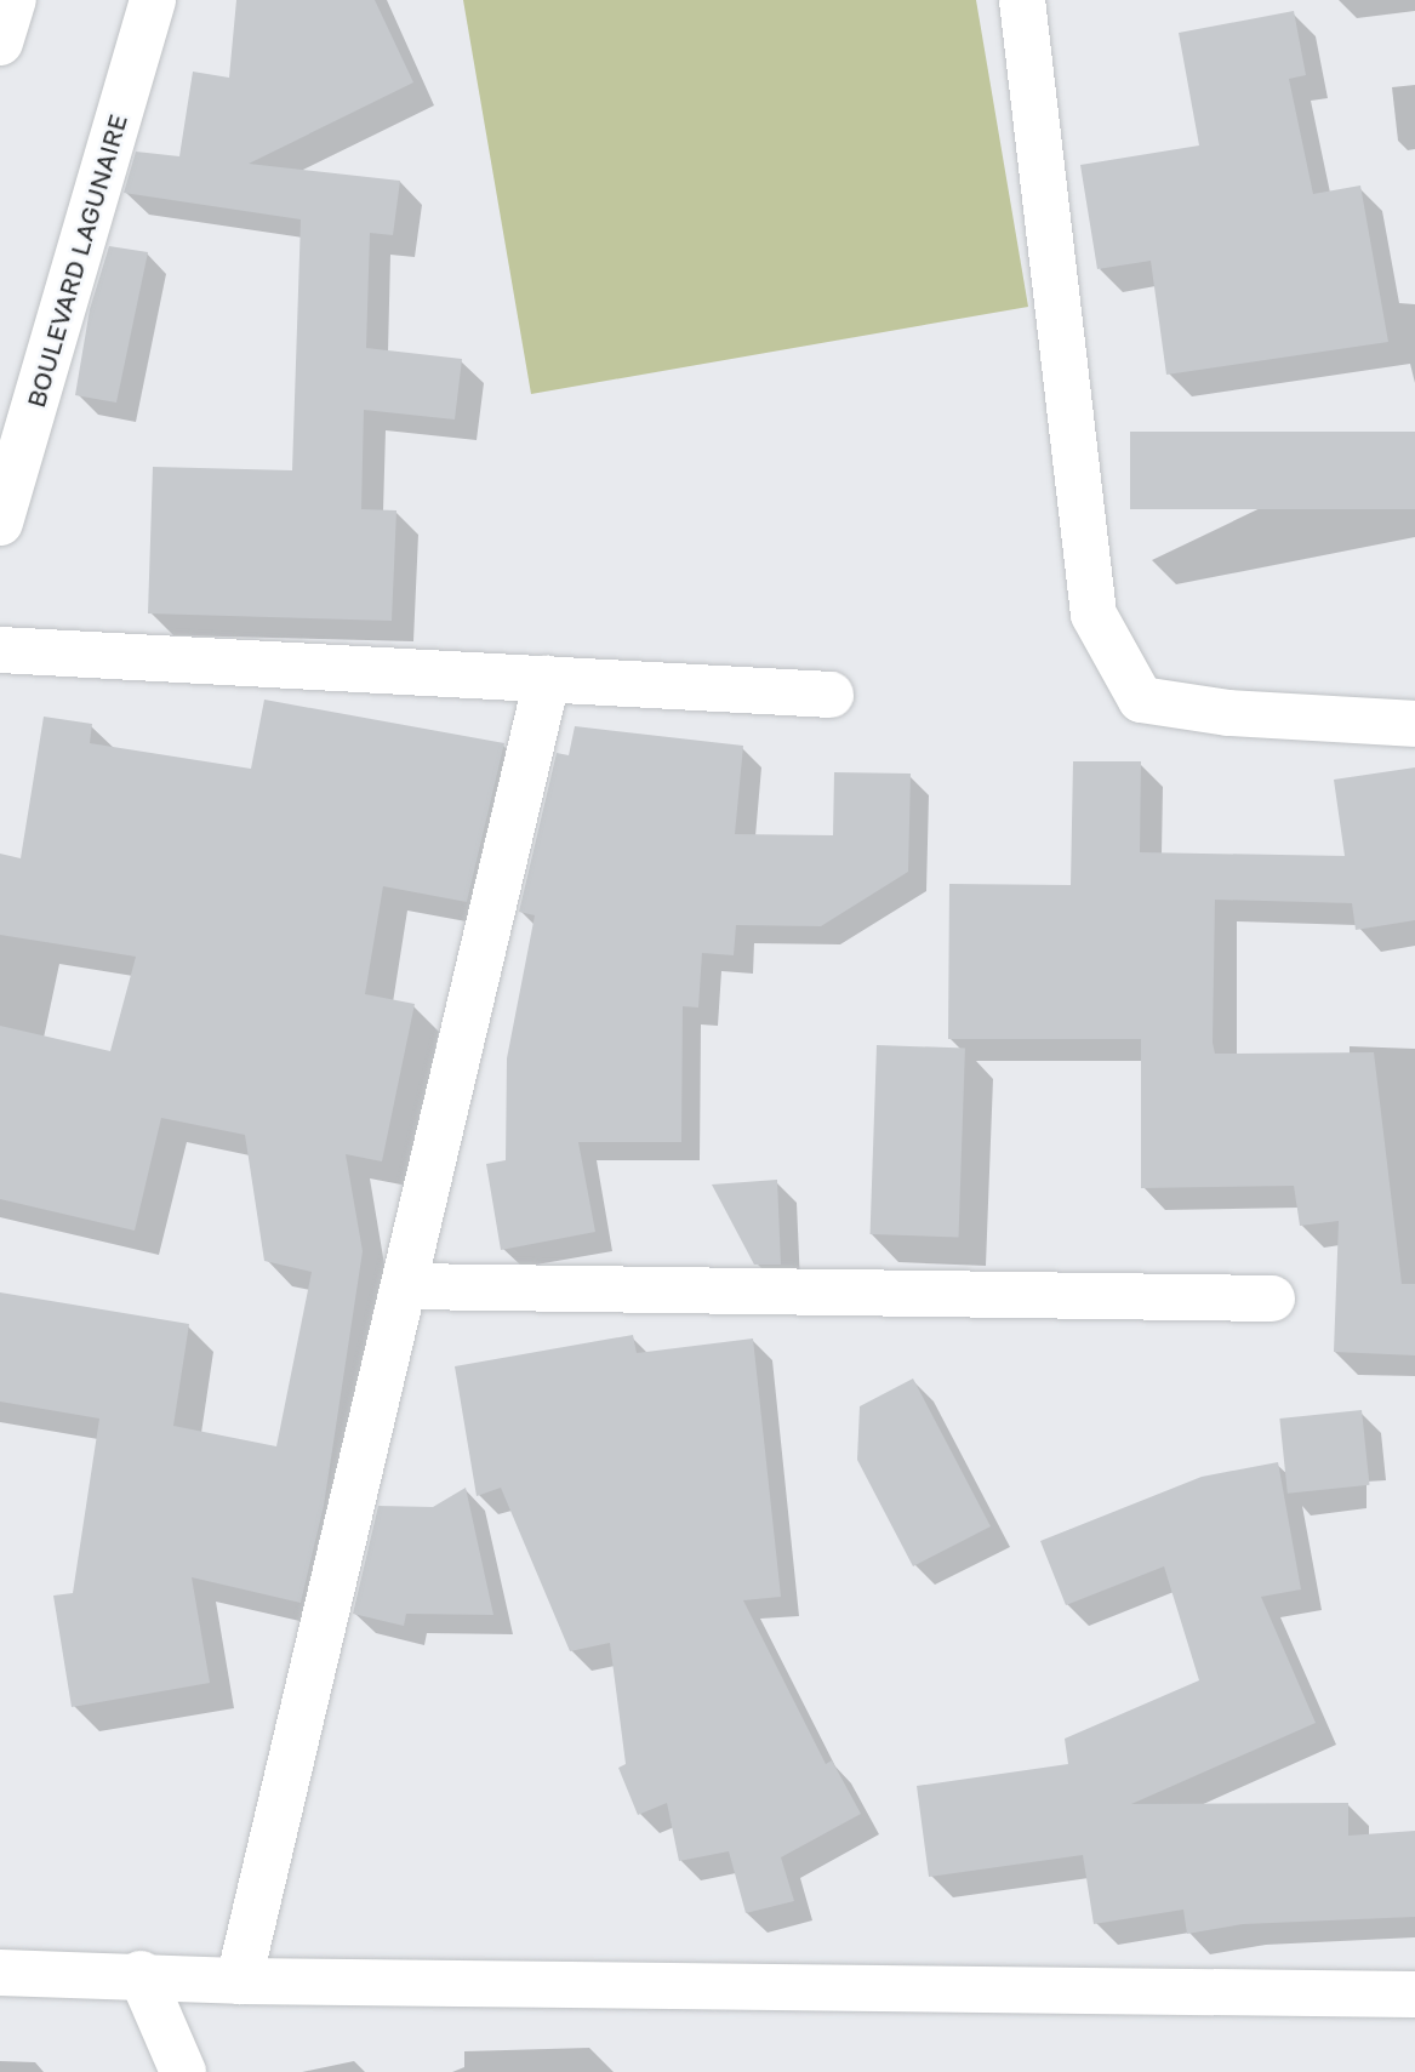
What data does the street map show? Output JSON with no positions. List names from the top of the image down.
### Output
{
  "streets": {
    "street": ["BOULEVARD LAGUNAIRE"]
  }
}
